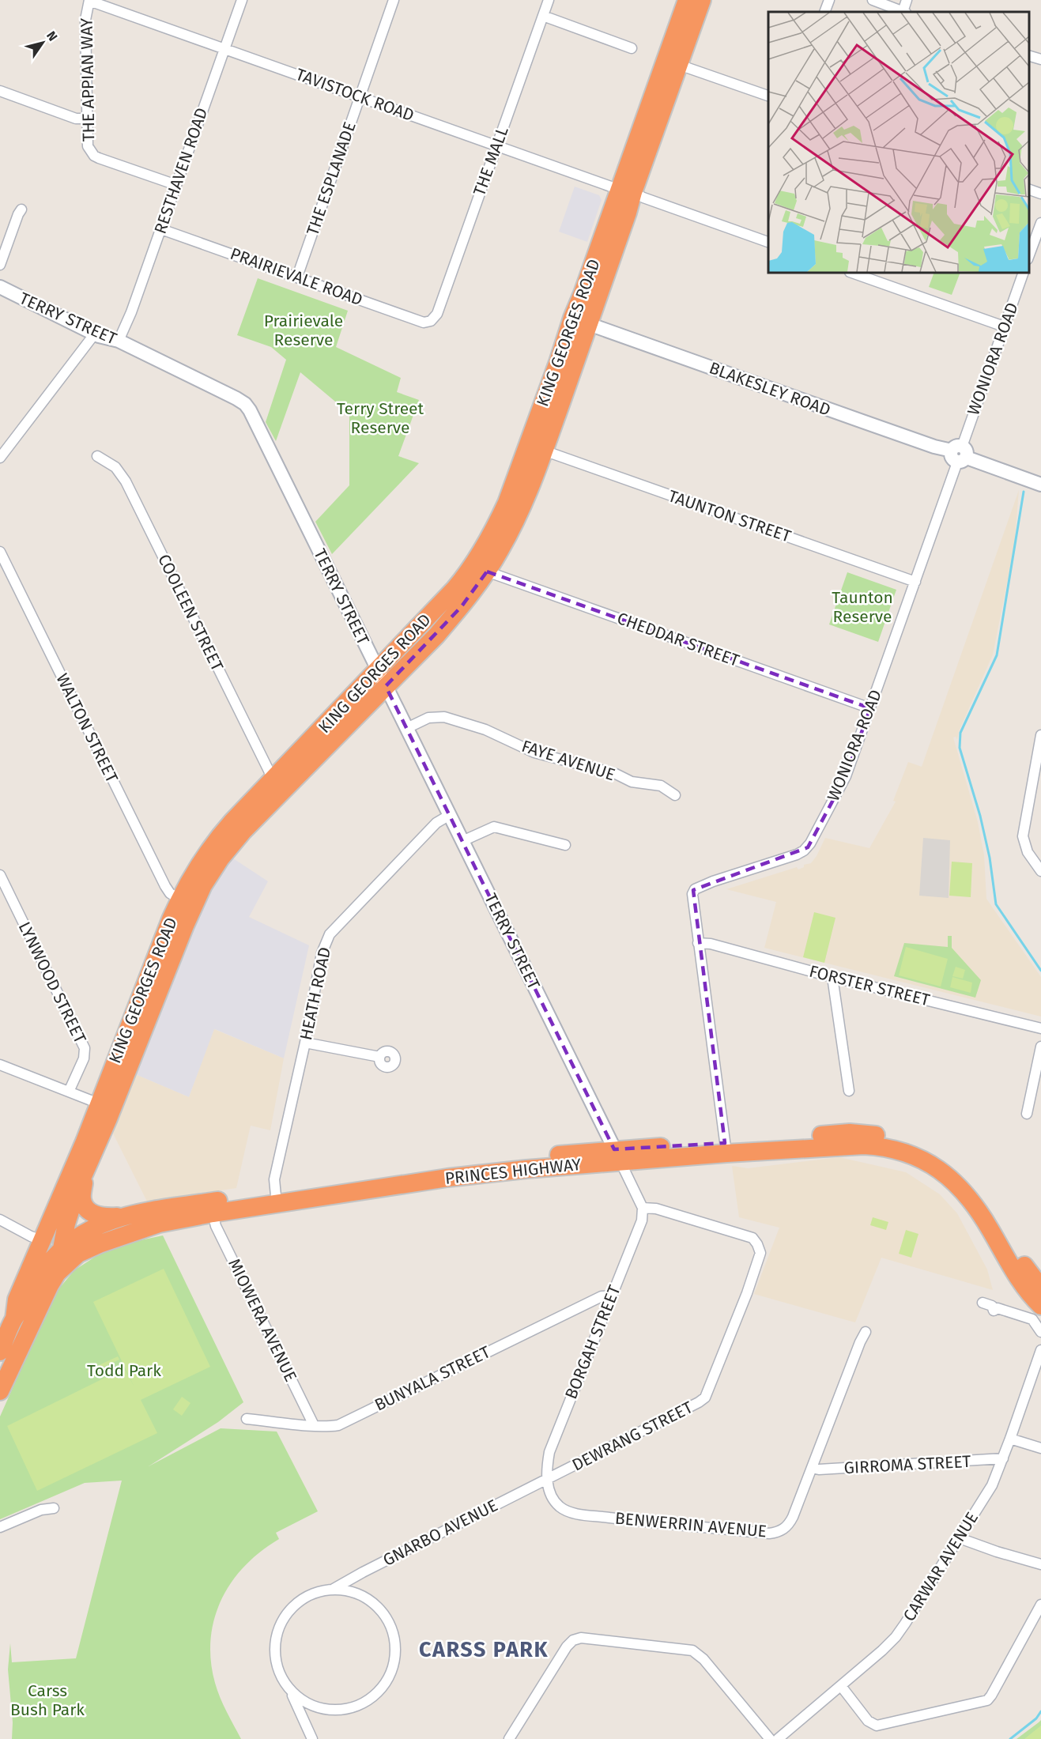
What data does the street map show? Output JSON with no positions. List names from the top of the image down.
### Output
{
  "streets": {
    "highway": ["KING GEORGES ROAD", "PRINCES HIGHWAY"],
    "street": [
      "THE APPIAN WAY",
      "TAVISTOCK ROAD",
      "THE MALL",
      "RESTHAVEN ROAD",
      "THE ESPLANADE",
      "PRAIRIEVALE ROAD",
      "TERRY STREET",
      "WONIORA ROAD",
      "BLAKESLEY ROAD",
      "TAUNTON STREET",
      "COOLEEN STREET",
      "CHEDDAR STREET",
      "WALTON STREET",
      "FAYE AVENUE",
      "LYNWOOD STREET",
      "FORSTER STREET",
      "HEATH ROAD",
      "MIOWERA AVENUE",
      "BORGAH STREET",
      "BUNYALA STREET",
      "DEWRANG STREET",
      "GIRROMA STREET",
      "BENWERRIN AVENUE",
      "GNARBO AVENUE",
      "CARWAR AVENUE"
    ]
  },
  "crossings": [
    ["THE APPIAN WAY", "TAVISTOCK ROAD"],
    ["THE APPIAN WAY", "RESTHAVEN ROAD"],
    ["TAVISTOCK ROAD", "THE MALL"],
    ["TAVISTOCK ROAD", "RESTHAVEN ROAD"],
    ["TAVISTOCK ROAD", "THE ESPLANADE"],
    ["TAVISTOCK ROAD", "KING GEORGES ROAD"],
    ["THE MALL", "PRAIRIEVALE ROAD"],
    ["RESTHAVEN ROAD", "PRAIRIEVALE ROAD"],
    ["RESTHAVEN ROAD", "TERRY STREET"],
    ["THE ESPLANADE", "PRAIRIEVALE ROAD"],
    ["TERRY STREET", "KING GEORGES ROAD"],
    ["TERRY STREET", "FAYE AVENUE"],
    ["TERRY STREET", "HEATH ROAD"],
    ["TERRY STREET", "PRINCES HIGHWAY"],
    ["KING GEORGES ROAD", "BLAKESLEY ROAD"],
    ["KING GEORGES ROAD", "TAUNTON STREET"],
    ["KING GEORGES ROAD", "COOLEEN STREET"],
    ["KING GEORGES ROAD", "CHEDDAR STREET"],
    ["KING GEORGES ROAD", "WALTON STREET"],
    ["KING GEORGES ROAD", "PRINCES HIGHWAY"],
    ["WONIORA ROAD", "BLAKESLEY ROAD"],
    ["WONIORA ROAD", "TAUNTON STREET"],
    ["WONIORA ROAD", "CHEDDAR STREET"],
    ["WONIORA ROAD", "FORSTER STREET"],
    ["WONIORA ROAD", "PRINCES HIGHWAY"],
    ["HEATH ROAD", "PRINCES HIGHWAY"],
    ["PRINCES HIGHWAY", "MIOWERA AVENUE"],
    ["MIOWERA AVENUE", "BUNYALA STREET"],
    ["BORGAH STREET", "BUNYALA STREET"],
    ["BORGAH STREET", "DEWRANG STREET"],
    ["BORGAH STREET", "BENWERRIN AVENUE"],
    ["BORGAH STREET", "GNARBO AVENUE"],
    ["DEWRANG STREET", "BENWERRIN AVENUE"],
    ["DEWRANG STREET", "GNARBO AVENUE"],
    ["GIRROMA STREET", "BENWERRIN AVENUE"],
    ["GIRROMA STREET", "CARWAR AVENUE"],
    ["BENWERRIN AVENUE", "GNARBO AVENUE"]
  ],
  "districts": ["CARSS PARK"],
  "parks": [
    "Prairievale Reserve",
    "Terry Street Reserve",
    "Taunton Reserve",
    "Todd Park",
    "Carss Bush Park"
  ],
  "north": "top right"
}
